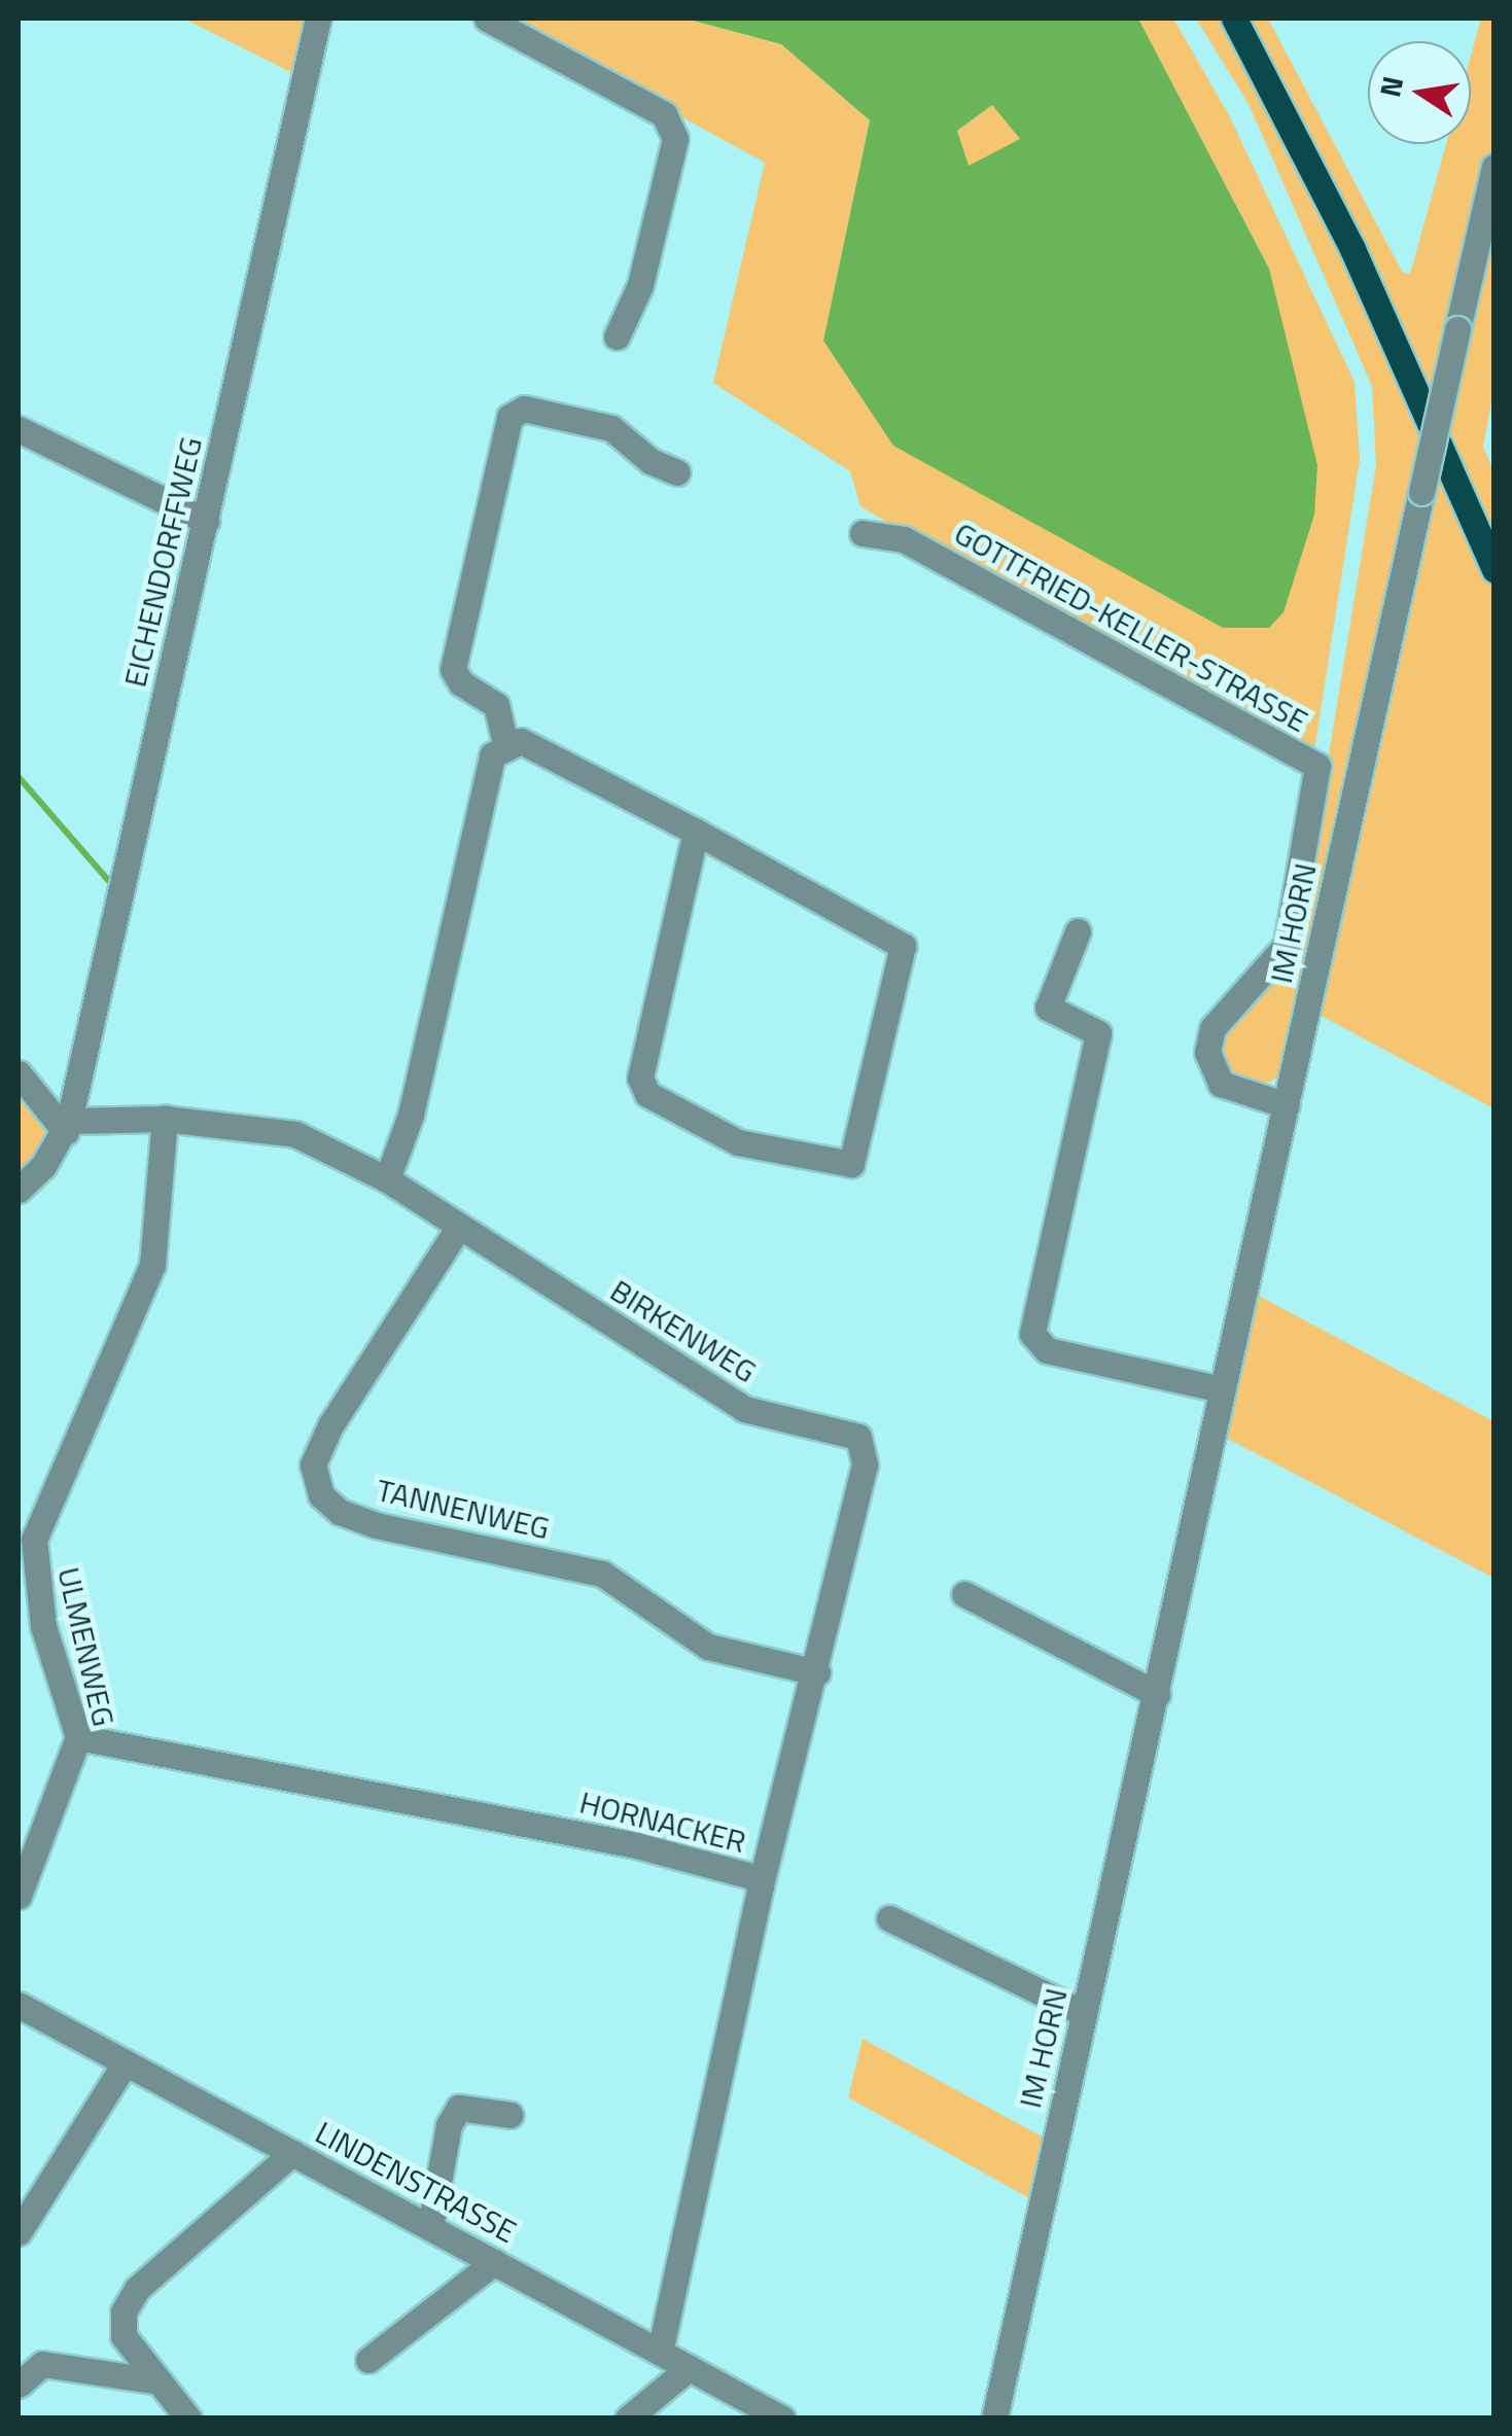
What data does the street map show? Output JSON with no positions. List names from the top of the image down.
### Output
{
  "streets": {
    "street": [
      "EICHENDORFFWEG",
      "GOTTFRIED-KELLER-STRASSE",
      "IM HORN",
      "BIRKENWEG",
      "TANNENWEG",
      "ULMENWEG",
      "HORNACKER",
      "LINDENSTRASSE"
    ]
  },
  "crossings": [
    ["EICHENDORFFWEG", "BIRKENWEG"],
    ["GOTTFRIED-KELLER-STRASSE", "IM HORN"],
    ["BIRKENWEG", "TANNENWEG"],
    ["BIRKENWEG", "ULMENWEG"],
    ["BIRKENWEG", "HORNACKER"],
    ["ULMENWEG", "HORNACKER"],
    ["HORNACKER", "LINDENSTRASSE"]
  ],
  "north": "left"
}
